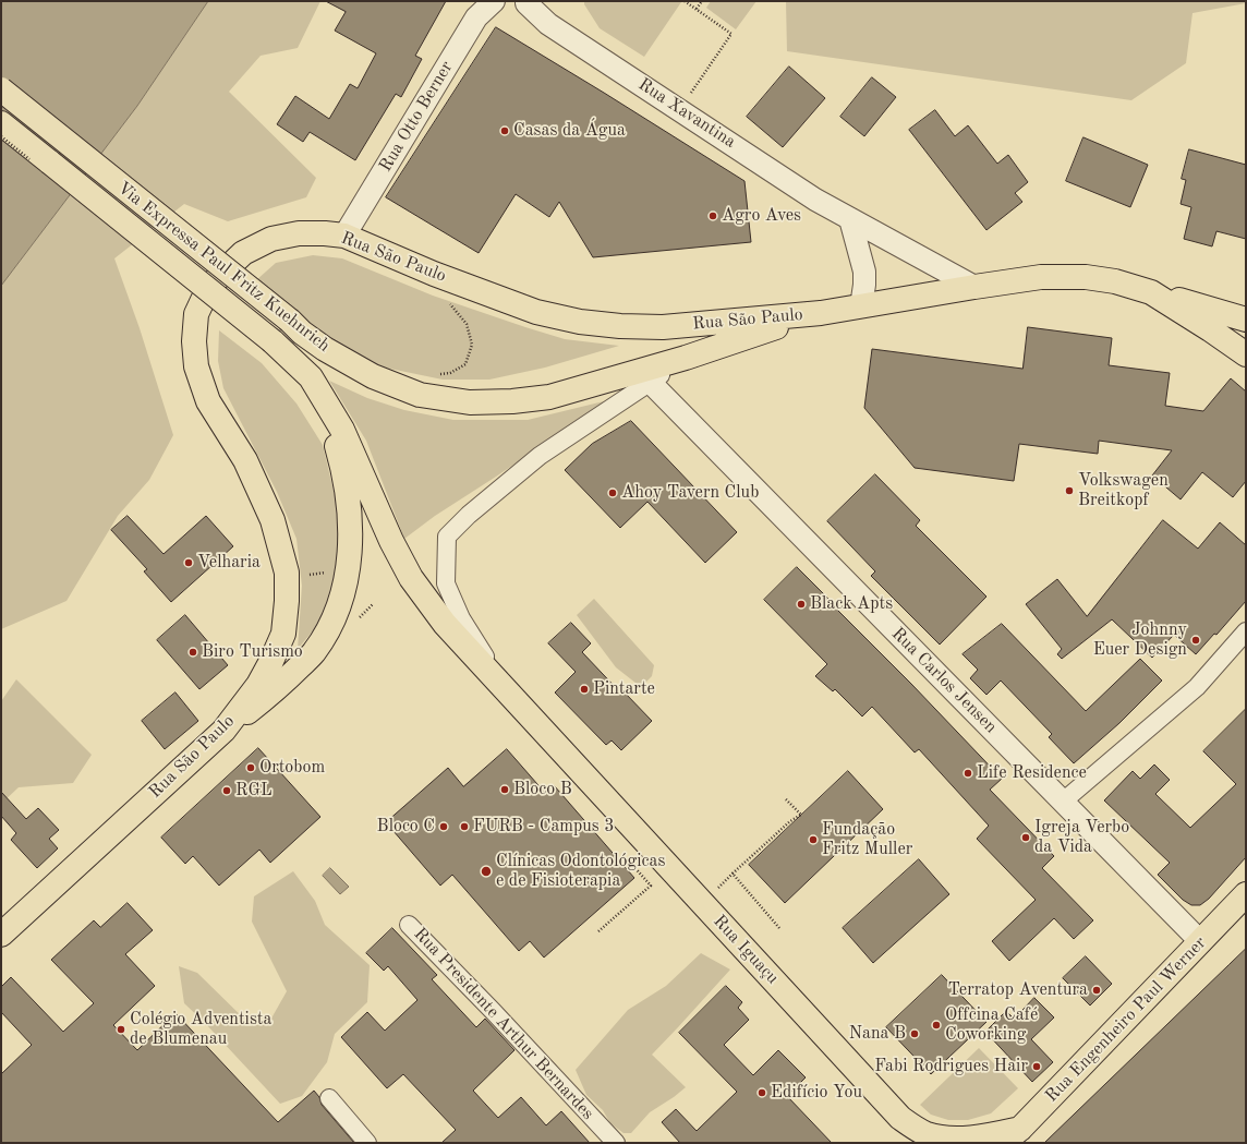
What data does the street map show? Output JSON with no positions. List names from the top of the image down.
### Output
{
  "streets": {
    "main road": [
      "Rua São Paulo",
      "Via Expressa Paul Fritz Kuehnrich",
      "Rua Iguaçu",
      "Rua Engenheiro Paul Werner"
    ],
    "street": [
      "Rua Xavantina",
      "Rua Otto Berner",
      "Rua Carlos Jensen",
      "Rua Presidente Arthur Bernardes"
    ]
  },
  "crossings": [
    ["Rua Xavantina", "Rua São Paulo"],
    ["Rua Otto Berner", "Rua São Paulo"],
    ["Rua São Paulo", "Via Expressa Paul Fritz Kuehnrich"],
    ["Rua São Paulo", "Rua Carlos Jensen"],
    ["Rua São Paulo", "Rua Iguaçu"],
    ["Via Expressa Paul Fritz Kuehnrich", "Rua Iguaçu"],
    ["Rua Carlos Jensen", "Rua Engenheiro Paul Werner"],
    ["Rua Iguaçu", "Rua Engenheiro Paul Werner"]
  ],
  "places": [
    "Casas da Água",
    "Agro Aves",
    "Volkswagen Breitkopf",
    "Ahoy Tavern Club",
    "Velharia",
    "Black Apts",
    "Johnny Euer Design",
    "Biro Turismo",
    "Pintarte",
    "Ortobom",
    "Life Residence",
    "Bloco B",
    "RGL",
    "Bloco C",
    "FURB - Campus 3",
    "Igreja Verbo da Vida",
    "Fundação Fritz Muller",
    "Clínicas Odontológicas e de Fisioterapia",
    "Terratop Aventura",
    "Offcina Café Coworking",
    "Colégio Adventista de Blumenau",
    "Nana B",
    "Fabi Rodrigues Hair",
    "Edifício You"
  ]
}
